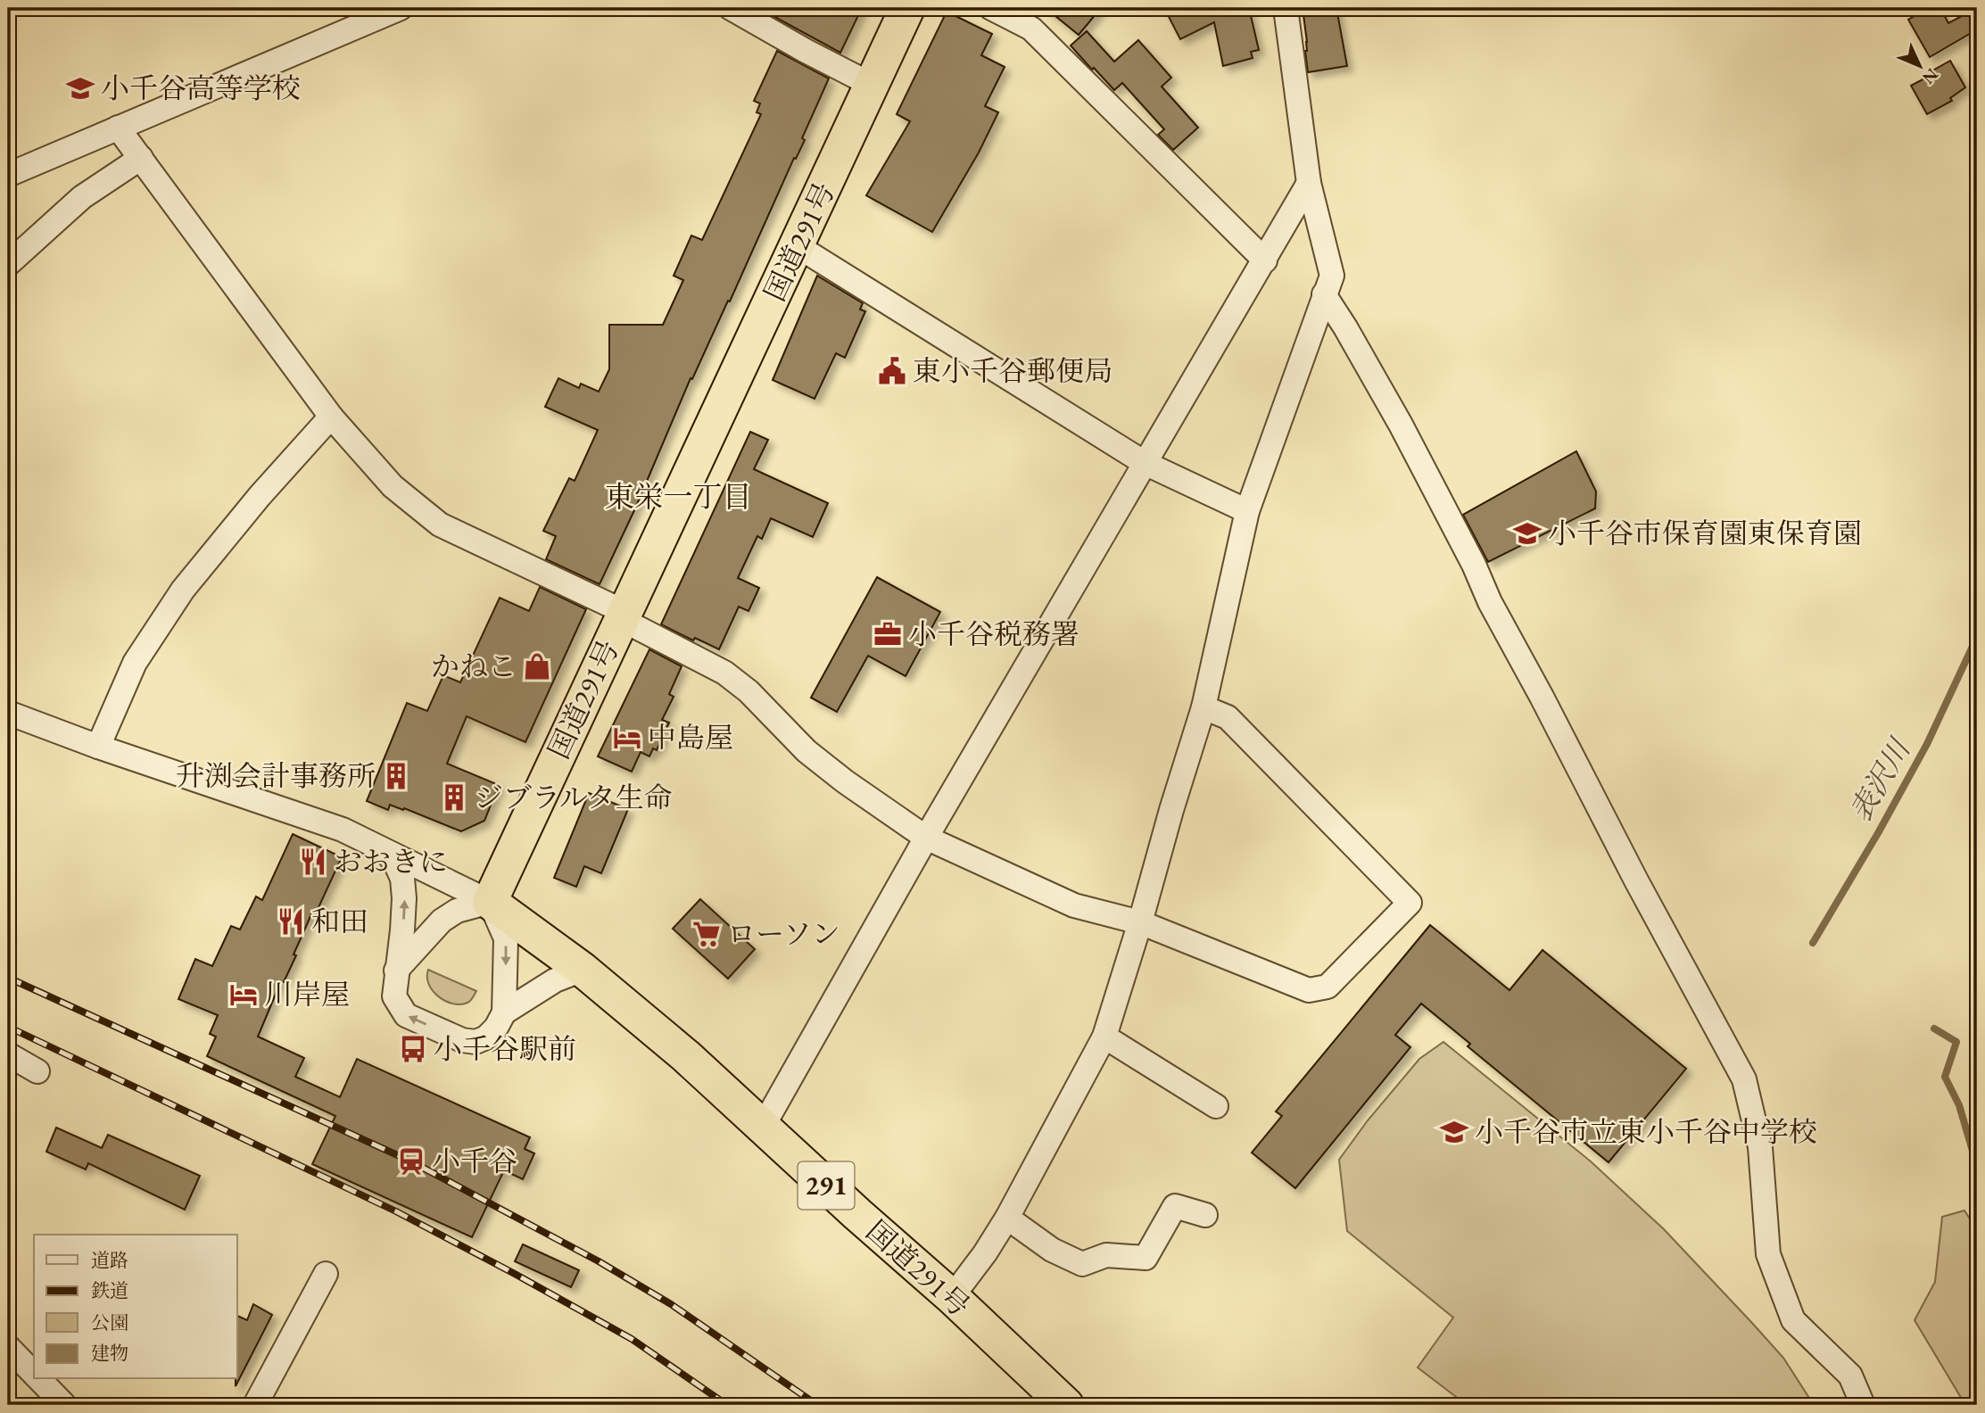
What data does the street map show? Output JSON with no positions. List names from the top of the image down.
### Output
{
  "streets": {
    "highway": ["国道291号", "291"]
  },
  "districts": ["東栄一丁目"],
  "water": ["表沢川"],
  "places": {
    "school or university": ["小千谷高等学校", "小千谷市保育園東保育園", "小千谷市立東小千谷中学校"],
    "public building": ["東小千谷郵便局"],
    "office": ["小千谷税務署"],
    "shop": ["かねこ"],
    "hotel": ["中島屋", "川岸屋"],
    "building": ["升渕会計事務所", "ジブラルタ生命"],
    "restaurant": ["おおきに", "和田"],
    "supermarket": ["ローソン"],
    "bus stop": ["小千谷駅前"],
    "station": ["小千谷"]
  },
  "legend": [
    "道路",
    "鉄道",
    "公園",
    "建物"
  ],
  "north": "bottom right"
}
